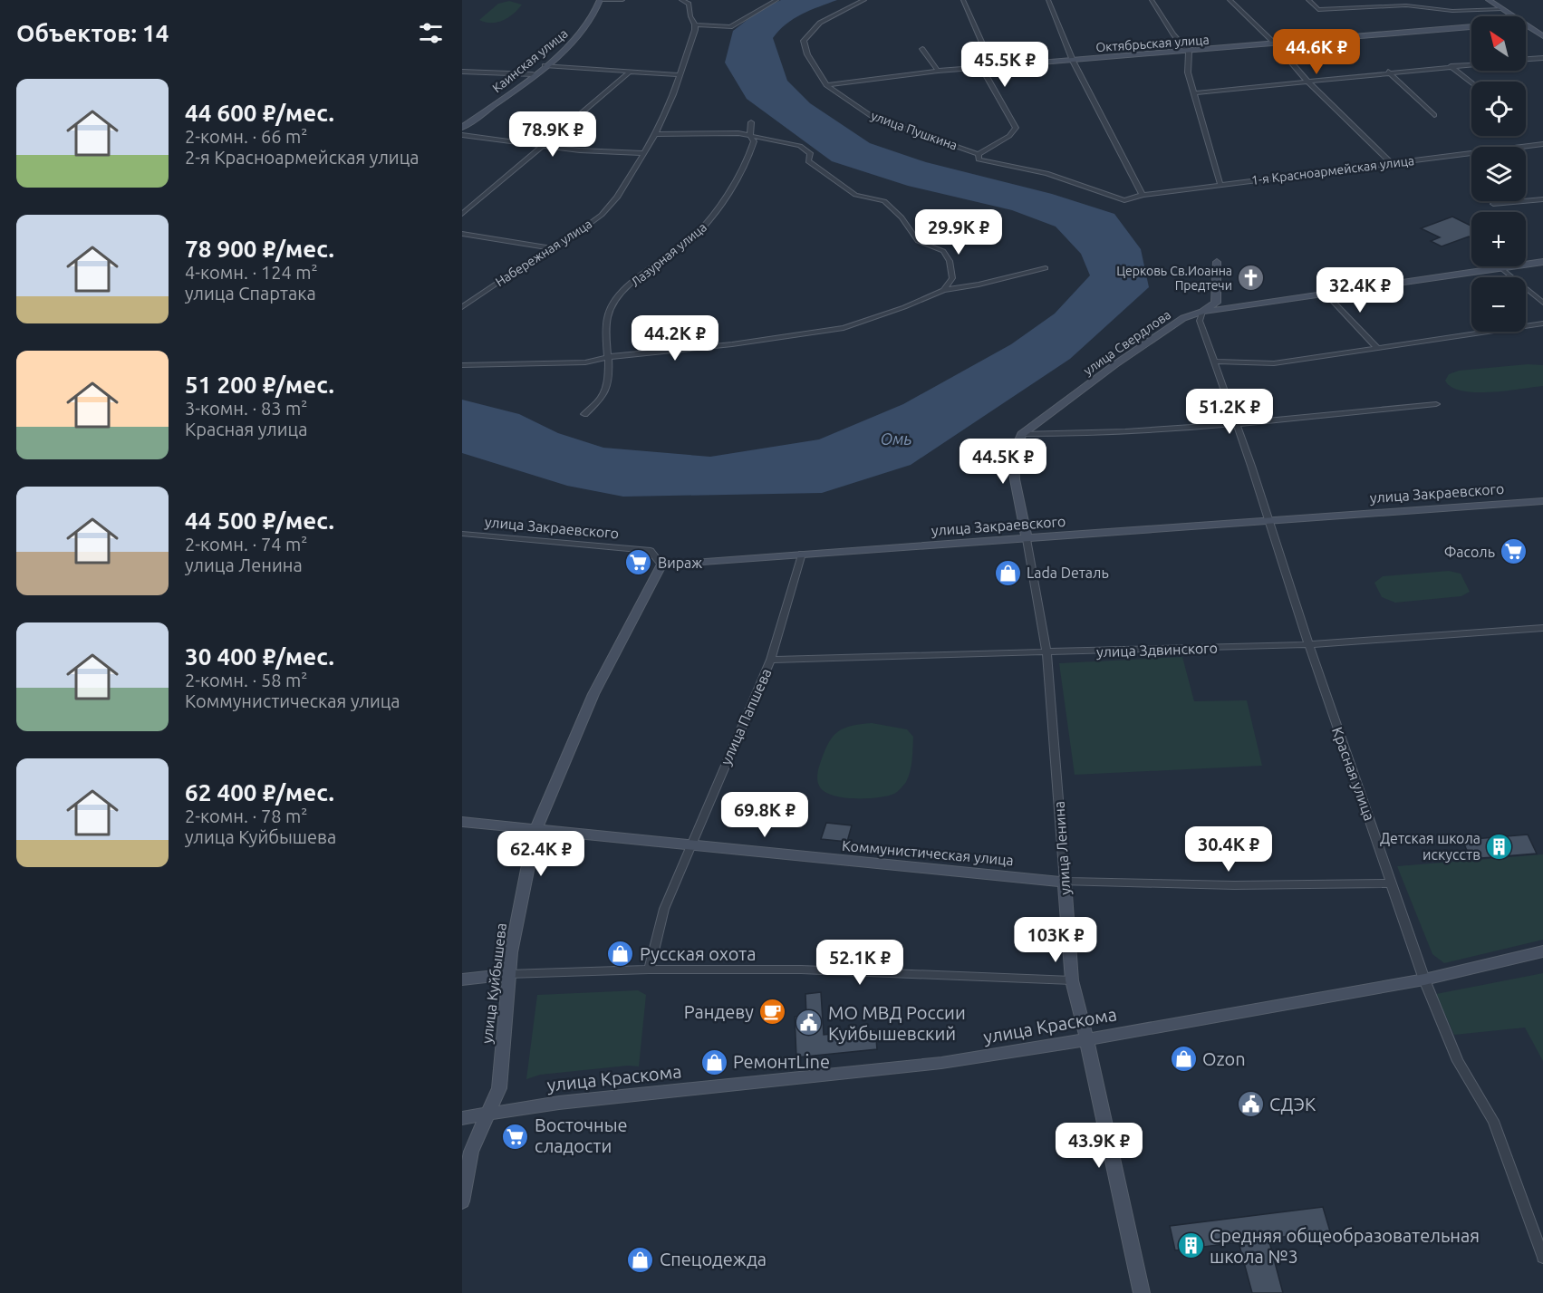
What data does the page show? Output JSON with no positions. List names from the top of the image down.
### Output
{
  "streets": {
    "street": [
      "Октябрьская улица",
      "Каинская улица",
      "улица Пушкина",
      "1-я Красноармейская улица",
      "Набережная улица",
      "Лазурная улица",
      "улица Свердлова",
      "улица Закраевского",
      "улица Здвинского",
      "улица Папшева",
      "Красная улица",
      "улица Ленина",
      "Коммунистическая улица",
      "улица Куйбышева",
      "улица Краскома"
    ]
  },
  "crossings": [
    ["Октябрьская улица", "улица Пушкина"],
    ["улица Пушкина", "1-я Красноармейская улица"],
    ["улица Свердлова", "Красная улица"],
    ["улица Свердлова", "улица Ленина"],
    ["улица Закраевского", "улица Папшева"],
    ["улица Закраевского", "Красная улица"],
    ["улица Закраевского", "улица Ленина"],
    ["улица Закраевского", "улица Куйбышева"],
    ["улица Здвинского", "улица Папшева"],
    ["улица Здвинского", "Красная улица"],
    ["улица Здвинского", "улица Ленина"],
    ["улица Папшева", "Коммунистическая улица"],
    ["Красная улица", "Коммунистическая улица"],
    ["Красная улица", "улица Краскома"],
    ["улица Ленина", "Коммунистическая улица"],
    ["улица Ленина", "улица Краскома"],
    ["Коммунистическая улица", "улица Куйбышева"],
    ["улица Куйбышева", "улица Краскома"]
  ],
  "water": ["Омь"],
  "places": {
    "church": ["Церковь Св.Иоанна Предтечи"],
    "supermarket": ["Фасоль", "Вираж", "Восточные сладости"],
    "shop": [
      "Lada Dеталь",
      "Русская охота",
      "Ozon",
      "РемонтLine",
      "Спецодежда"
    ],
    "building": ["Детская школа искусств", "Средняя общеобразовательная школа №3"],
    "cafe": ["Рандеву"],
    "public building": ["МО МВД России Куйбышевский", "СДЭК"]
  },
  "north": "top left",
  "page": {
    "heading": "Объектов: 14",
    "map_buttons": ["+", "−"],
    "price": [
      "44.6K ₽",
      "45.5K ₽",
      "78.9K ₽",
      "29.9K ₽",
      "32.4K ₽",
      "44.2K ₽",
      "51.2K ₽",
      "44.5K ₽",
      "69.8K ₽",
      "30.4K ₽",
      "62.4K ₽",
      "103K ₽",
      "52.1K ₽",
      "43.9K ₽"
    ],
    "list": [
      {
        "name": "44 600 ₽/мес.",
        "note": "2-комн. · 66 m² · 2-я Красноармейская улица"
      },
      {
        "name": "78 900 ₽/мес.",
        "note": "4-комн. · 124 m² · улица Спартака"
      },
      {
        "name": "51 200 ₽/мес.",
        "note": "3-комн. · 83 m² · Красная улица"
      },
      {
        "name": "44 500 ₽/мес.",
        "note": "2-комн. · 74 m² · улица Ленина"
      },
      {
        "name": "30 400 ₽/мес.",
        "note": "2-комн. · 58 m² · Коммунистическая улица"
      },
      {
        "name": "62 400 ₽/мес.",
        "note": "2-комн. · 78 m² · улица Куйбышева"
      }
    ]
  }
}
